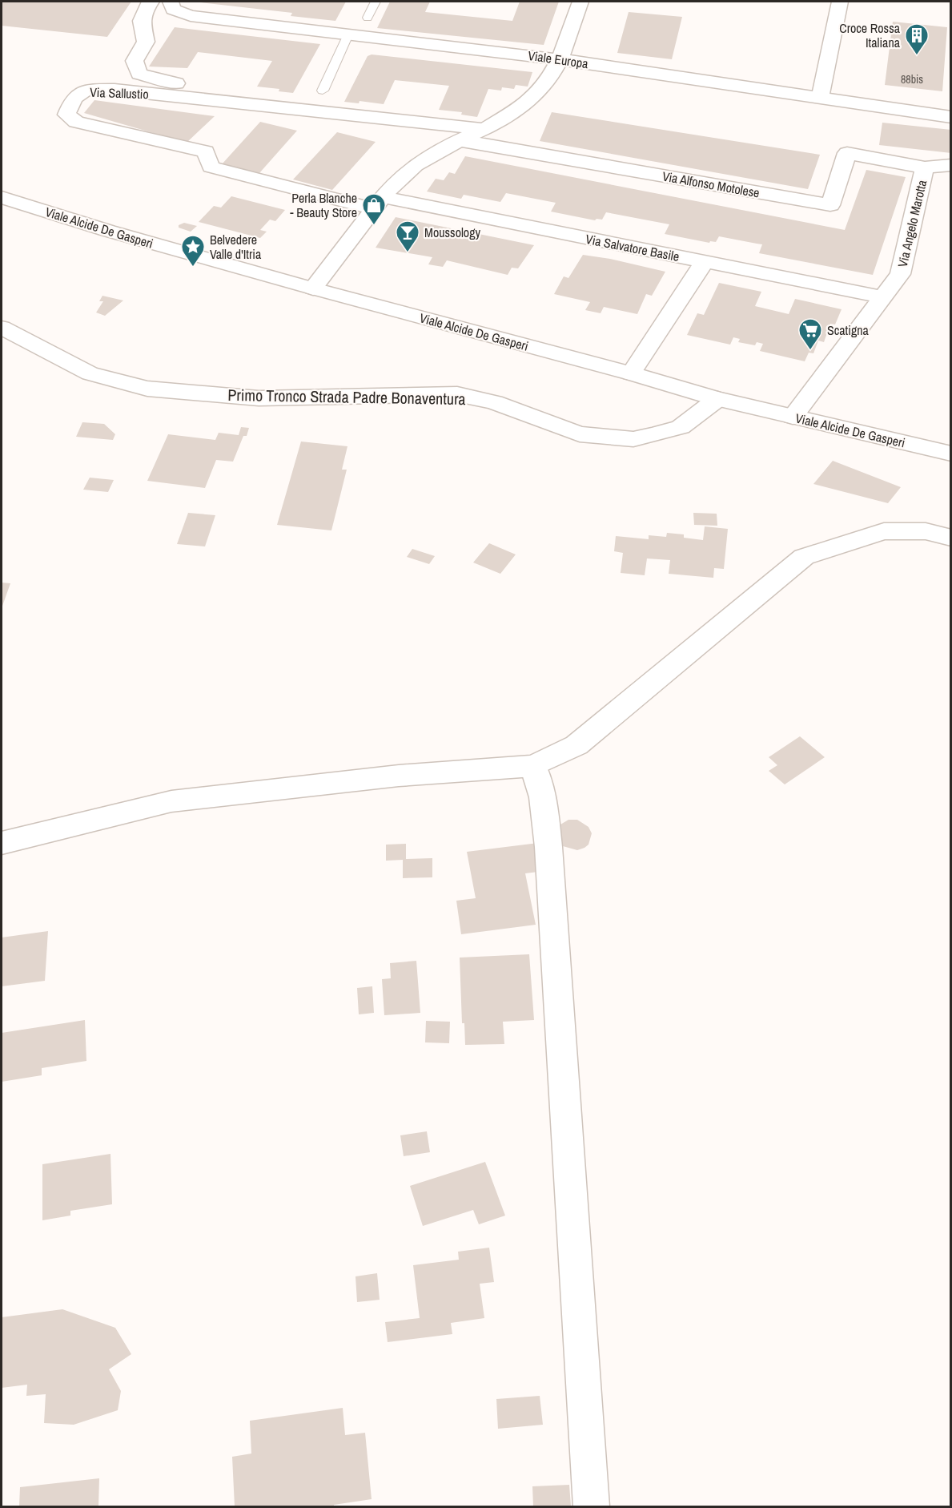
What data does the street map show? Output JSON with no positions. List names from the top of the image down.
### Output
{
  "streets": {
    "street": [
      "Viale Europa",
      "Via Sallustio",
      "Via Alfonso Motolese",
      "Via Angelo Marotta",
      "Viale Alcide De Gasperi",
      "Via Salvatore Basile",
      "Primo Tronco Strada Padre Bonaventura"
    ]
  },
  "crossings": [
    ["Via Sallustio", "Via Salvatore Basile"],
    ["Via Alfonso Motolese", "Via Angelo Marotta"],
    ["Via Angelo Marotta", "Viale Alcide De Gasperi"],
    ["Via Angelo Marotta", "Via Salvatore Basile"],
    ["Viale Alcide De Gasperi", "Primo Tronco Strada Padre Bonaventura"]
  ],
  "places": {
    "building": ["Croce Rossa Italiana"],
    "shop": ["Perla Blanche - Beauty Store"],
    "bar": ["Moussology"],
    "place": ["Belvedere Valle d'Itria"],
    "supermarket": ["Scatigna"]
  },
  "house_numbers": ["88bis"]
}
